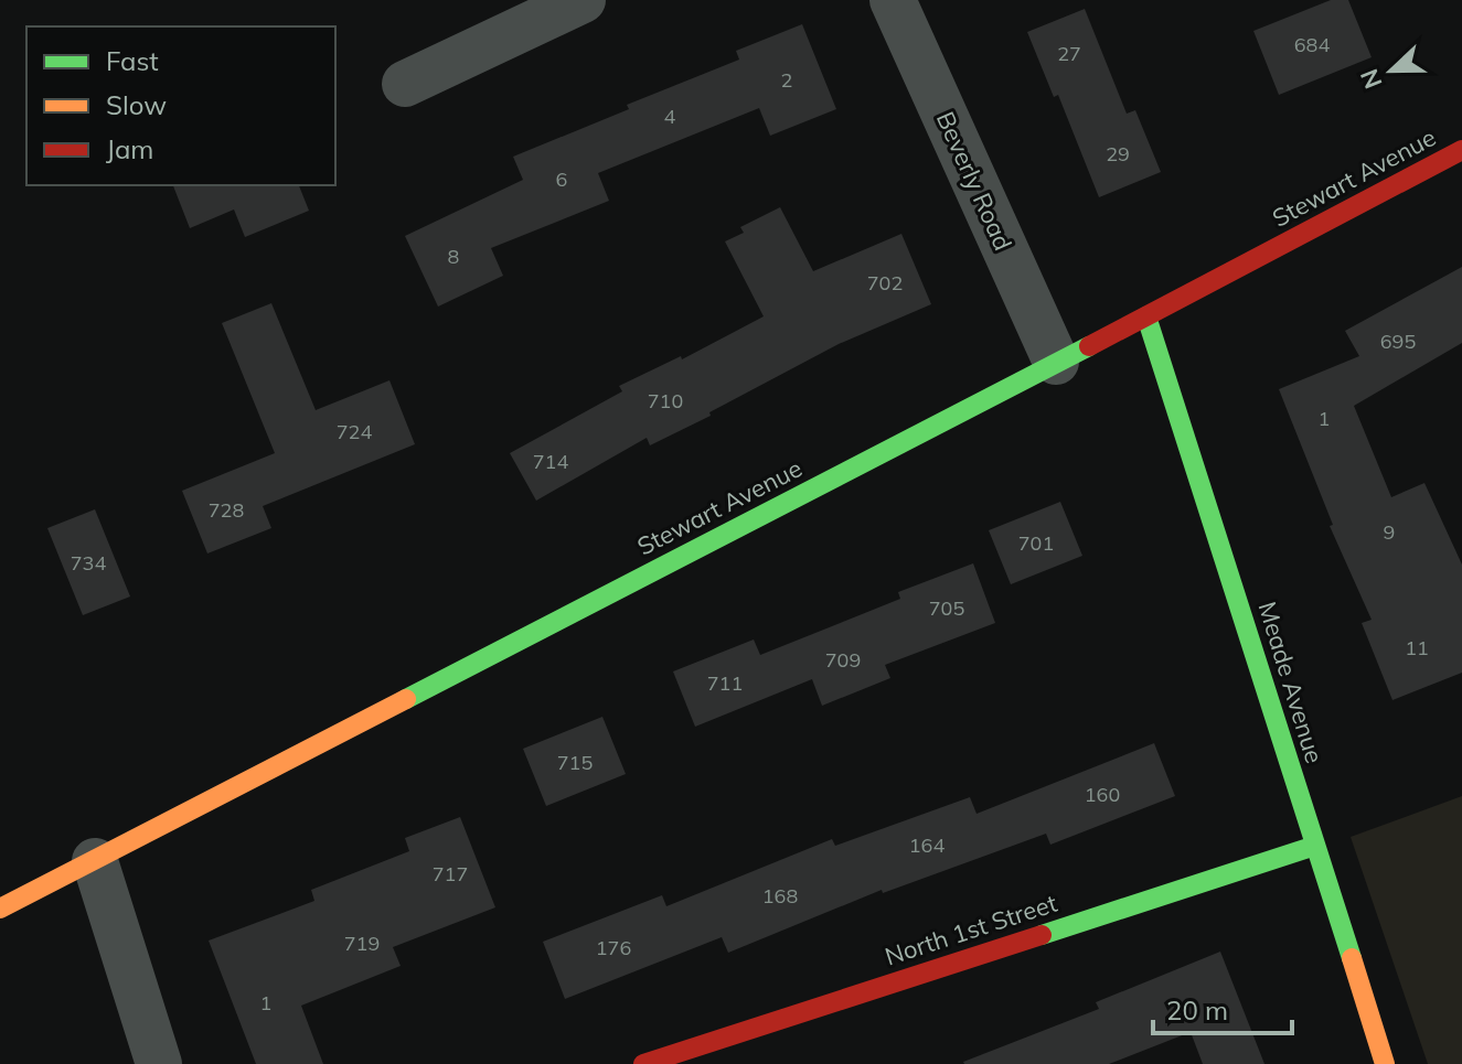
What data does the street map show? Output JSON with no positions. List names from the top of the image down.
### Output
{
  "streets": {
    "main road": ["Stewart Avenue", "Meade Avenue", "North 1st Street"],
    "street": ["Beverly Road"]
  },
  "crossings": [
    ["Stewart Avenue", "Beverly Road"],
    ["Stewart Avenue", "Meade Avenue"],
    ["Meade Avenue", "North 1st Street"]
  ],
  "house_numbers": [
    "684",
    "27",
    "2",
    "4",
    "29",
    "6",
    "8",
    "702",
    "695",
    "710",
    "1",
    "724",
    "714",
    "728",
    "9",
    "701",
    "734",
    "705",
    "11",
    "709",
    "711",
    "715",
    "160",
    "164",
    "717",
    "168",
    "719",
    "176",
    "1"
  ],
  "legend": ["Fast", "Slow", "Jam"],
  "scale_bar": "20 m",
  "north": "left"
}
